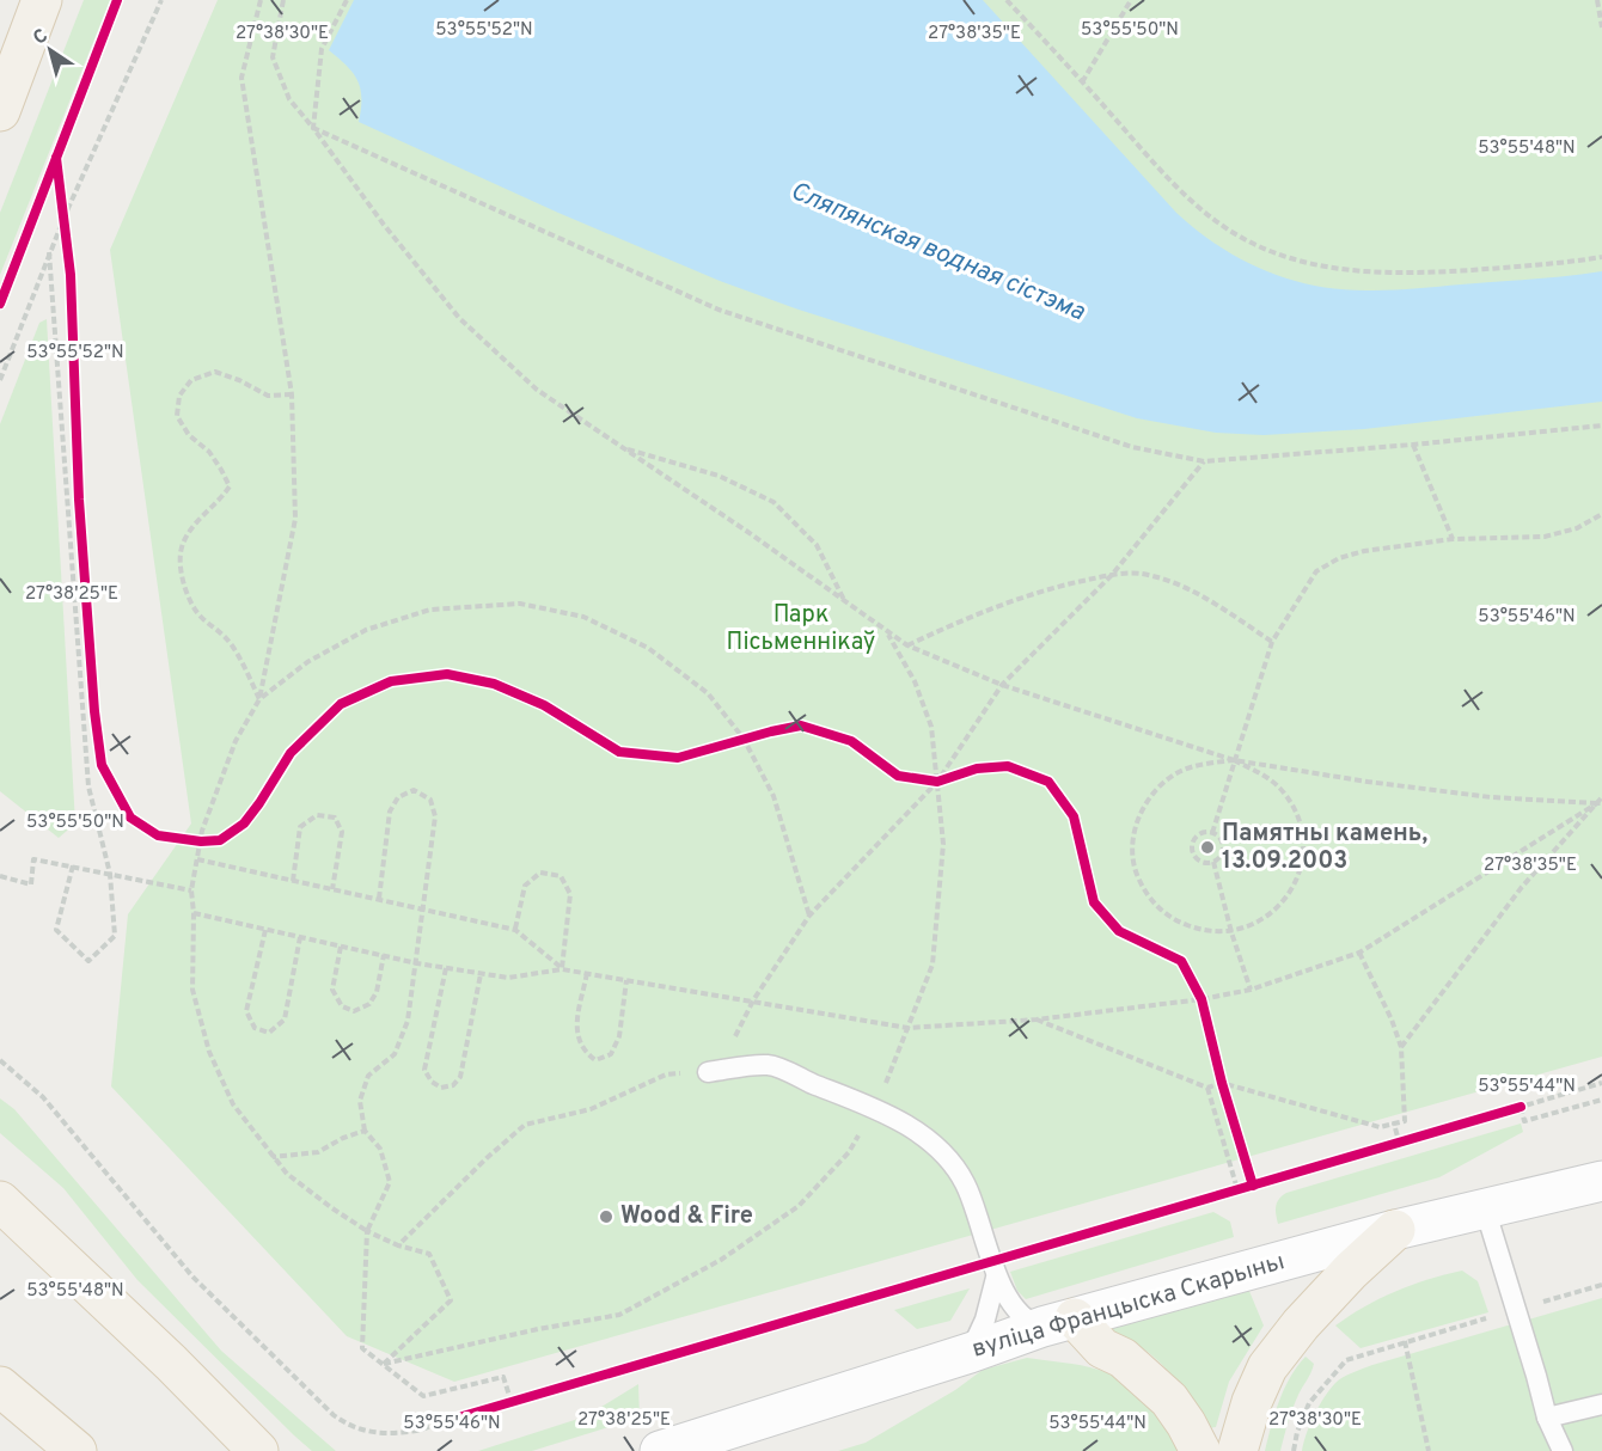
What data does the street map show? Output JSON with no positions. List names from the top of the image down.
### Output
{
  "streets": {
    "main road": ["вуліца Францыска Скарыны"]
  },
  "water": ["Сляпянская водная сістэма"],
  "parks": ["Парк Пісьменнікаў"],
  "places": ["Памятны камень, 13.09.2003", "Wood & Fire"],
  "north": "top left",
  "coordinates": [
    "53°55'52\"N",
    "53°55'50\"N",
    "27°38'30\"E",
    "27°38'35\"E",
    "53°55'48\"N",
    "27°38'25\"E",
    "53°55'46\"N",
    "53°55'44\"N"
  ]
}
